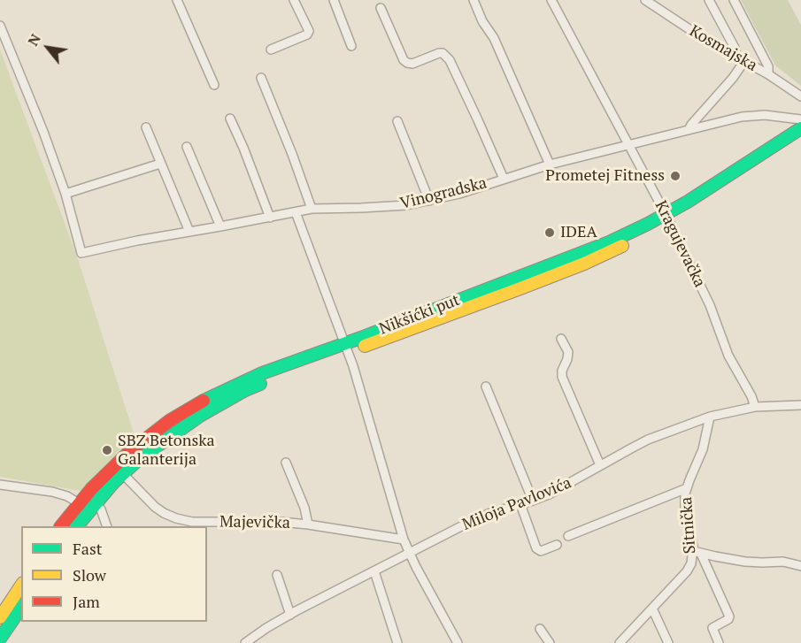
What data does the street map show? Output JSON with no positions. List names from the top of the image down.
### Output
{
  "streets": {
    "main road": ["Nikšićki put"],
    "street": [
      "Kosmajska",
      "Vinogradska",
      "Kragujevačka",
      "Miloja Pavlovića",
      "Majevička",
      "Sitnička"
    ]
  },
  "crossings": [
    ["Vinogradska", "Kragujevačka"],
    ["Kragujevačka", "Nikšićki put"],
    ["Kragujevačka", "Miloja Pavlovića"],
    ["Miloja Pavlovića", "Sitnička"]
  ],
  "places": ["Prometej Fitness", "IDEA", "SBZ Betonska Galanterija"],
  "legend": ["Fast", "Slow", "Jam"],
  "north": "top left"
}
